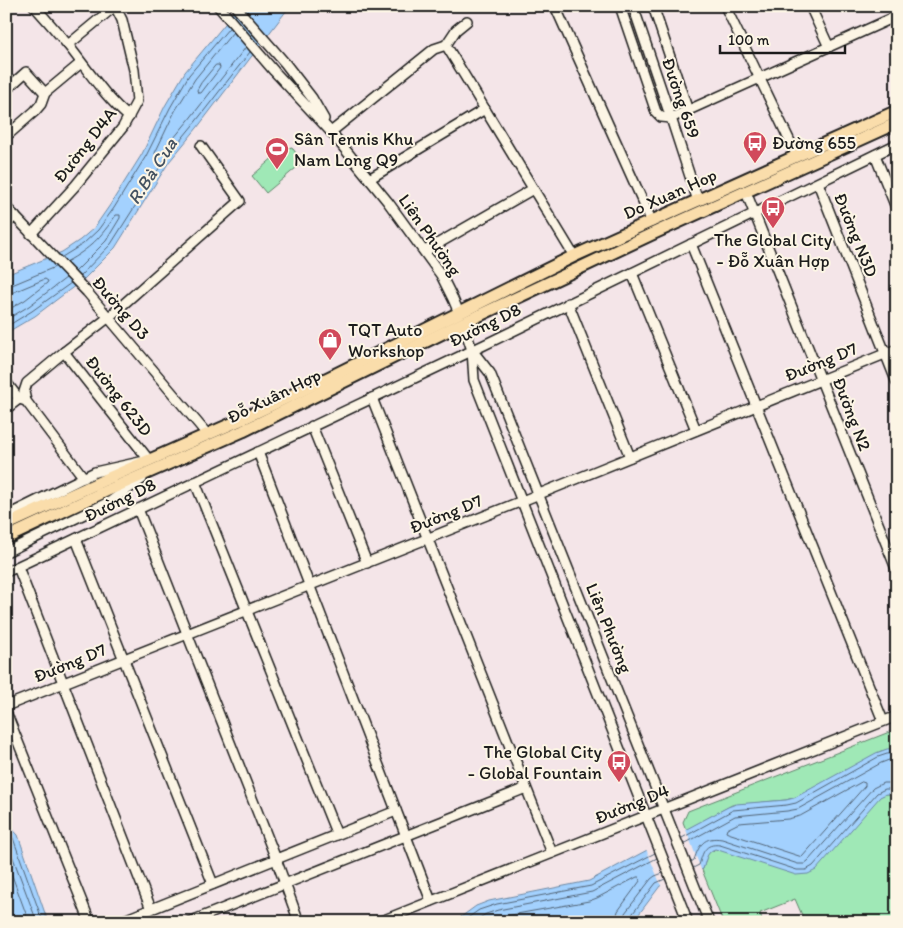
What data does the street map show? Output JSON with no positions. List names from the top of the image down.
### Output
{
  "streets": {
    "main road": ["Do Xuan Hop", "Đỗ Xuân Hợp"],
    "street": [
      "Đường 659",
      "Đường D4A",
      "Liên Phường",
      "Đường N3D",
      "Đường D3",
      "Đường D8",
      "Đường D7",
      "Đường 623D",
      "Đường N2",
      "Đường D4"
    ]
  },
  "crossings": [
    ["Đường 659", "Do Xuan Hop"],
    ["Đường D4A", "Đường D3"],
    ["Do Xuan Hop", "Liên Phường"],
    ["Do Xuan Hop", "Đỗ Xuân Hợp"],
    ["Do Xuan Hop", "Đường N2"],
    ["Liên Phường", "Đường D8"],
    ["Liên Phường", "Đường D7"],
    ["Liên Phường", "Đỗ Xuân Hợp"],
    ["Liên Phường", "Đường D4"],
    ["Đường N3D", "Đường D8"],
    ["Đường N3D", "Đường D7"],
    ["Đường D3", "Đỗ Xuân Hợp"],
    ["Đường D8", "Đường N2"],
    ["Đường D7", "Đường N2"],
    ["Đường 623D", "Đỗ Xuân Hợp"]
  ],
  "water": ["R.Bà Cua"],
  "places": {
    "bus stop": ["Đường 655", "The Global City - Đỗ Xuân Hợp", "The Global City - Global Fountain"],
    "sports": ["Sân Tennis Khu Nam Long Q9"],
    "shop": ["TQT Auto Workshop"]
  },
  "scale_bar": "100 m"
}
